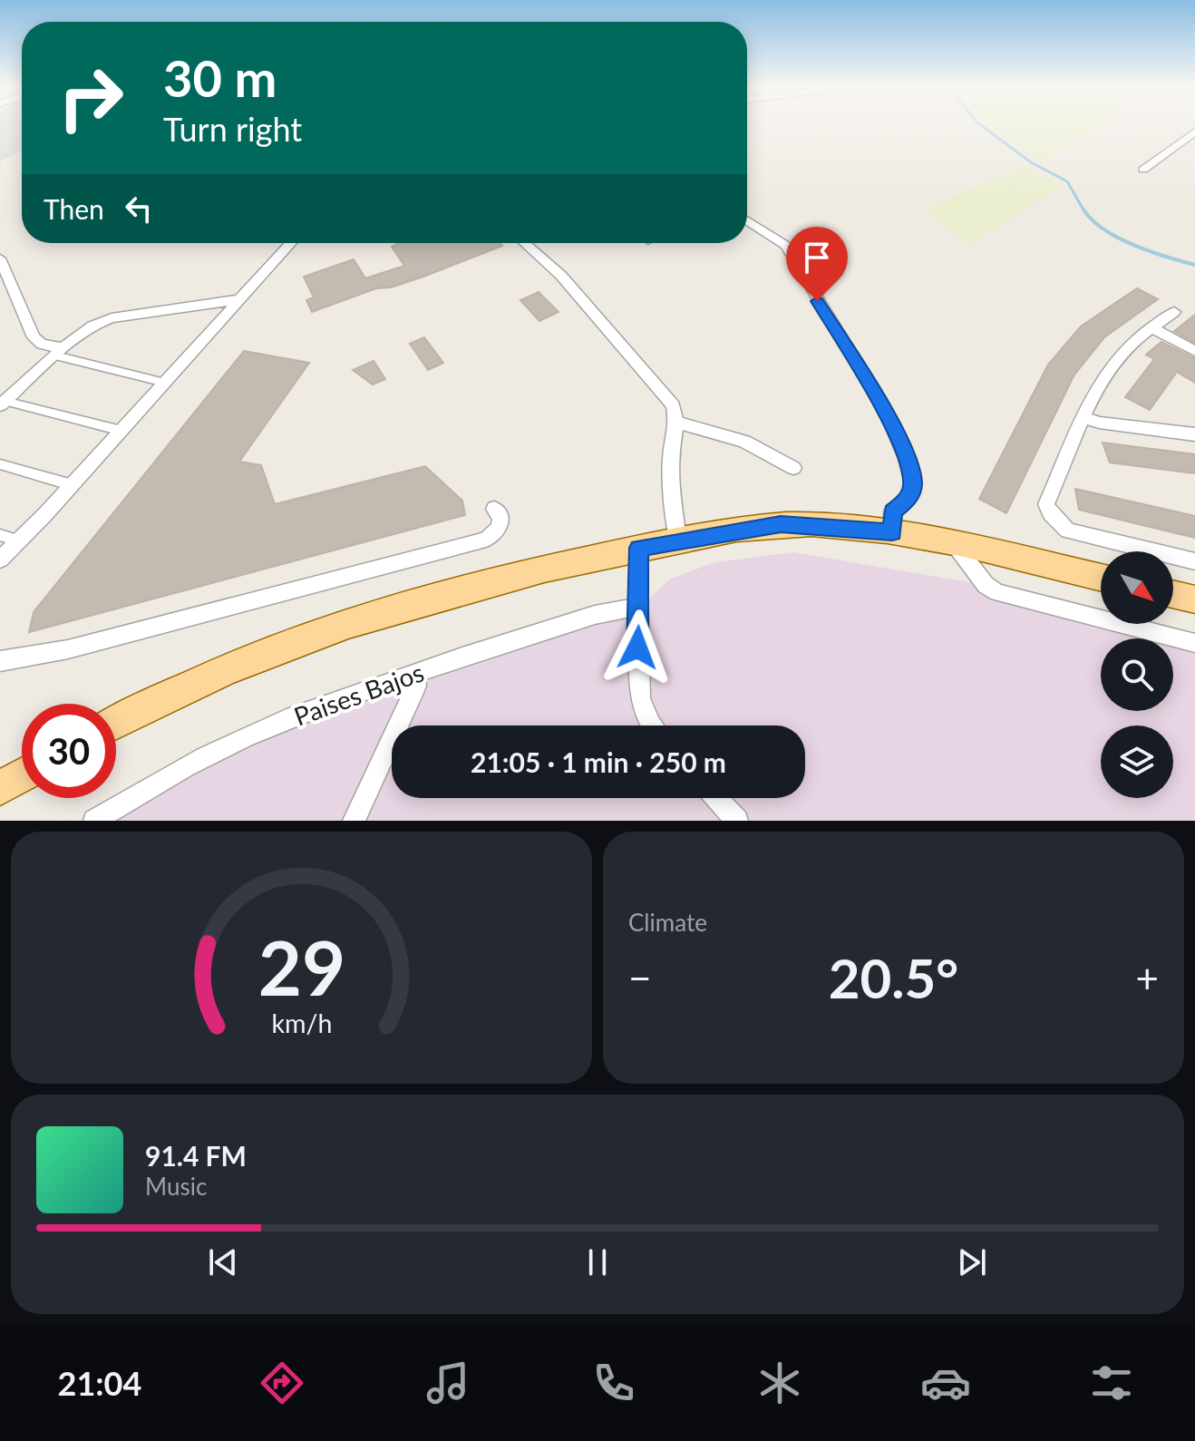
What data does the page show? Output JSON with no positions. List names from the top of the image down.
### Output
{
  "streets": {
    "street": ["Paises Bajos"]
  },
  "north": "bottom right",
  "page": {
    "turn": ["30 m", "Turn right"],
    "then": "Then",
    "limit": "30",
    "trip": "21:05 · 1 min · 250 m",
    "tile": "Climate",
    "heat": ["−", "20.5°", "+"],
    "song": ["91.4 FM", "Music"],
    "tabs": "21:04",
    "gauge": ["29", "km/h"]
  }
}
